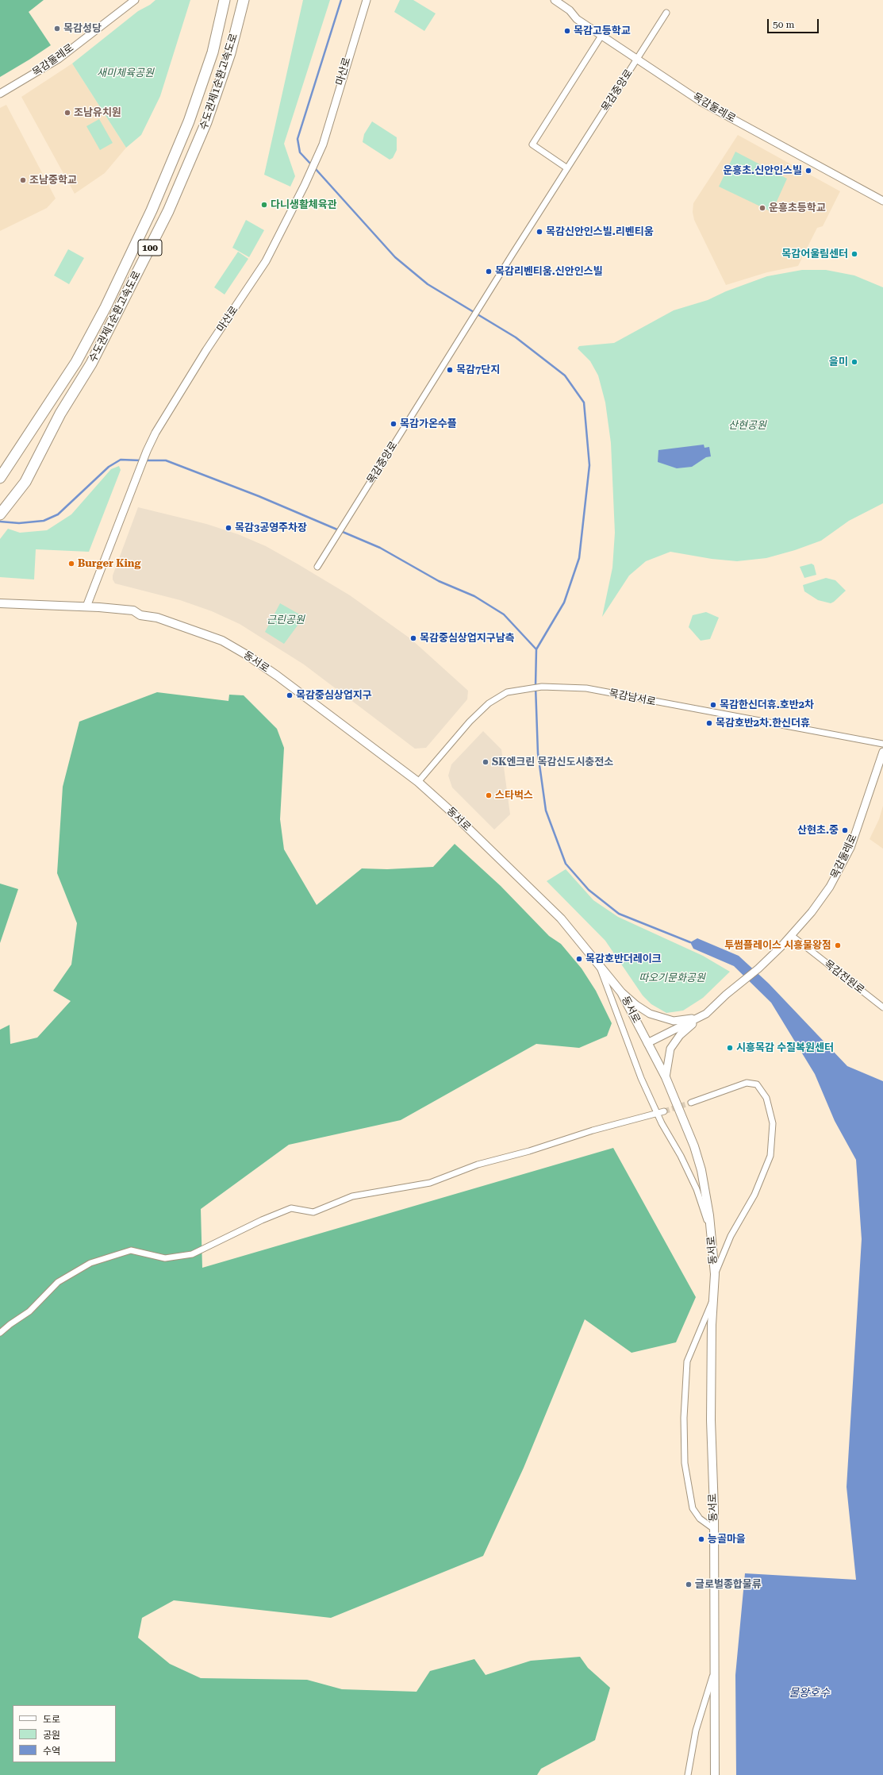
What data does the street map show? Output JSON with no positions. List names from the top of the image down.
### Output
{
  "streets": {
    "highway": ["수도권제1순환고속도로", "100"],
    "main road": ["동서로"],
    "street": [
      "목감둘레로",
      "마산로",
      "목감중앙로",
      "목감남서로",
      "목감전원로"
    ]
  },
  "crossings": [
    ["목감둘레로", "목감중앙로"],
    ["목감둘레로", "목감전원로"],
    ["마산로", "동서로"],
    ["동서로", "목감남서로"]
  ],
  "water": ["물왕호수"],
  "parks": [
    "새미체육공원",
    "산현공원",
    "근린공원",
    "따오기문화공원"
  ],
  "places": [
    "목감성당",
    "목감고등학교",
    "조남유치원",
    "운흥초.신안인스빌",
    "조남중학교",
    "다니생활체육관",
    "운흥초등학교",
    "목감신안인스빌.리벤티움",
    "목감어울림센터",
    "목감리벤티움.신안인스빌",
    "을미",
    "목감7단지",
    "목감가온수플",
    "목감3공영주차장",
    "Burger King",
    "목감중심상업지구남측",
    "목감중심상업지구",
    "목감한신더휴.호반2차",
    "목감호반2차.한신더휴",
    "SK엔크린 목감신도시충전소",
    "스타벅스",
    "산현초.중",
    "투썸플레이스 시흥물왕점",
    "목감호반더레이크",
    "시흥목감 수질복원센터",
    "능골마을",
    "글로벌종합물류"
  ],
  "legend": ["도로", "공원", "수역"],
  "scale_bar": "50 m"
}
